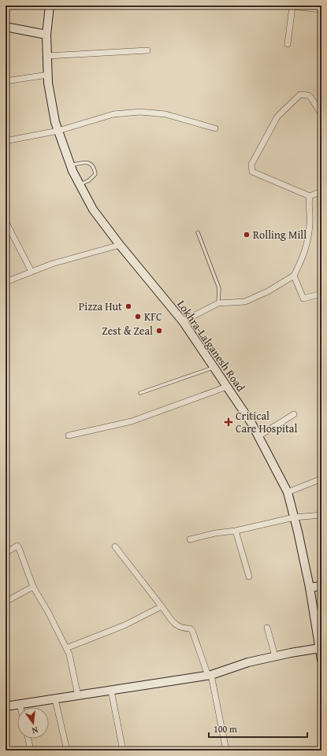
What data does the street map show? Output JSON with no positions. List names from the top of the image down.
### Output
{
  "streets": {
    "main road": ["Lokhra-Lalganesh Road"]
  },
  "places": {
    "other": [
      "Rolling Mill",
      "Pizza Hut",
      "KFC",
      "Zest & Zeal"
    ],
    "health": ["Critical Care Hospital"]
  },
  "scale_bar": "100 m",
  "north": "bottom"
}
